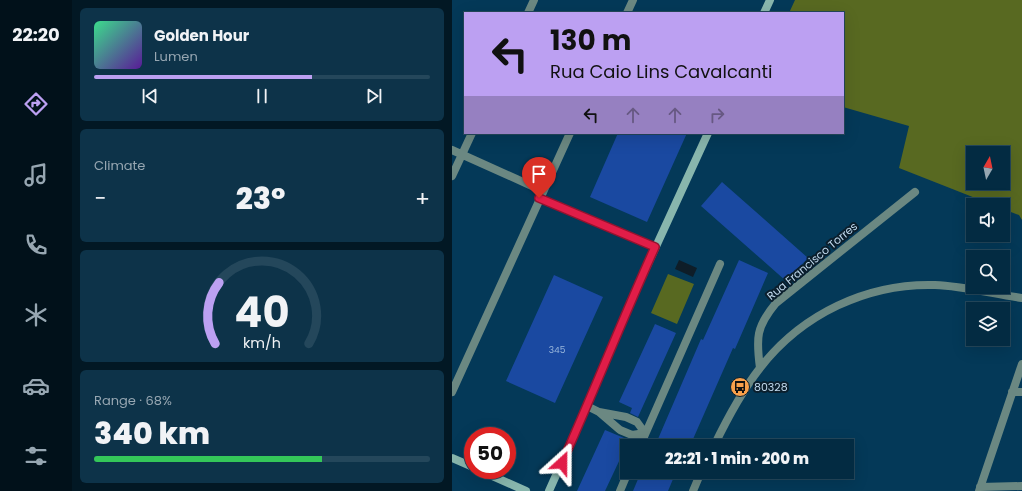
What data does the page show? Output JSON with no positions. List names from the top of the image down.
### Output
{
  "streets": {
    "street": ["Rua Francisco Torres"]
  },
  "places": {
    "bus stop": ["80328"]
  },
  "house_numbers": ["345"],
  "north": "top",
  "page": {
    "tabs": "22:20",
    "turn": ["130 m", "Rua Caio Lins Cavalcanti"],
    "song": ["Golden Hour", "Lumen"],
    "tile": [
      "Climate",
      ["Range · 68%", "340 km"]
    ],
    "heat": ["−", "23°", "+"],
    "limit": "50",
    "trip": "22:21 · 1 min · 200 m",
    "gauge": ["40", "km/h"]
  }
}
